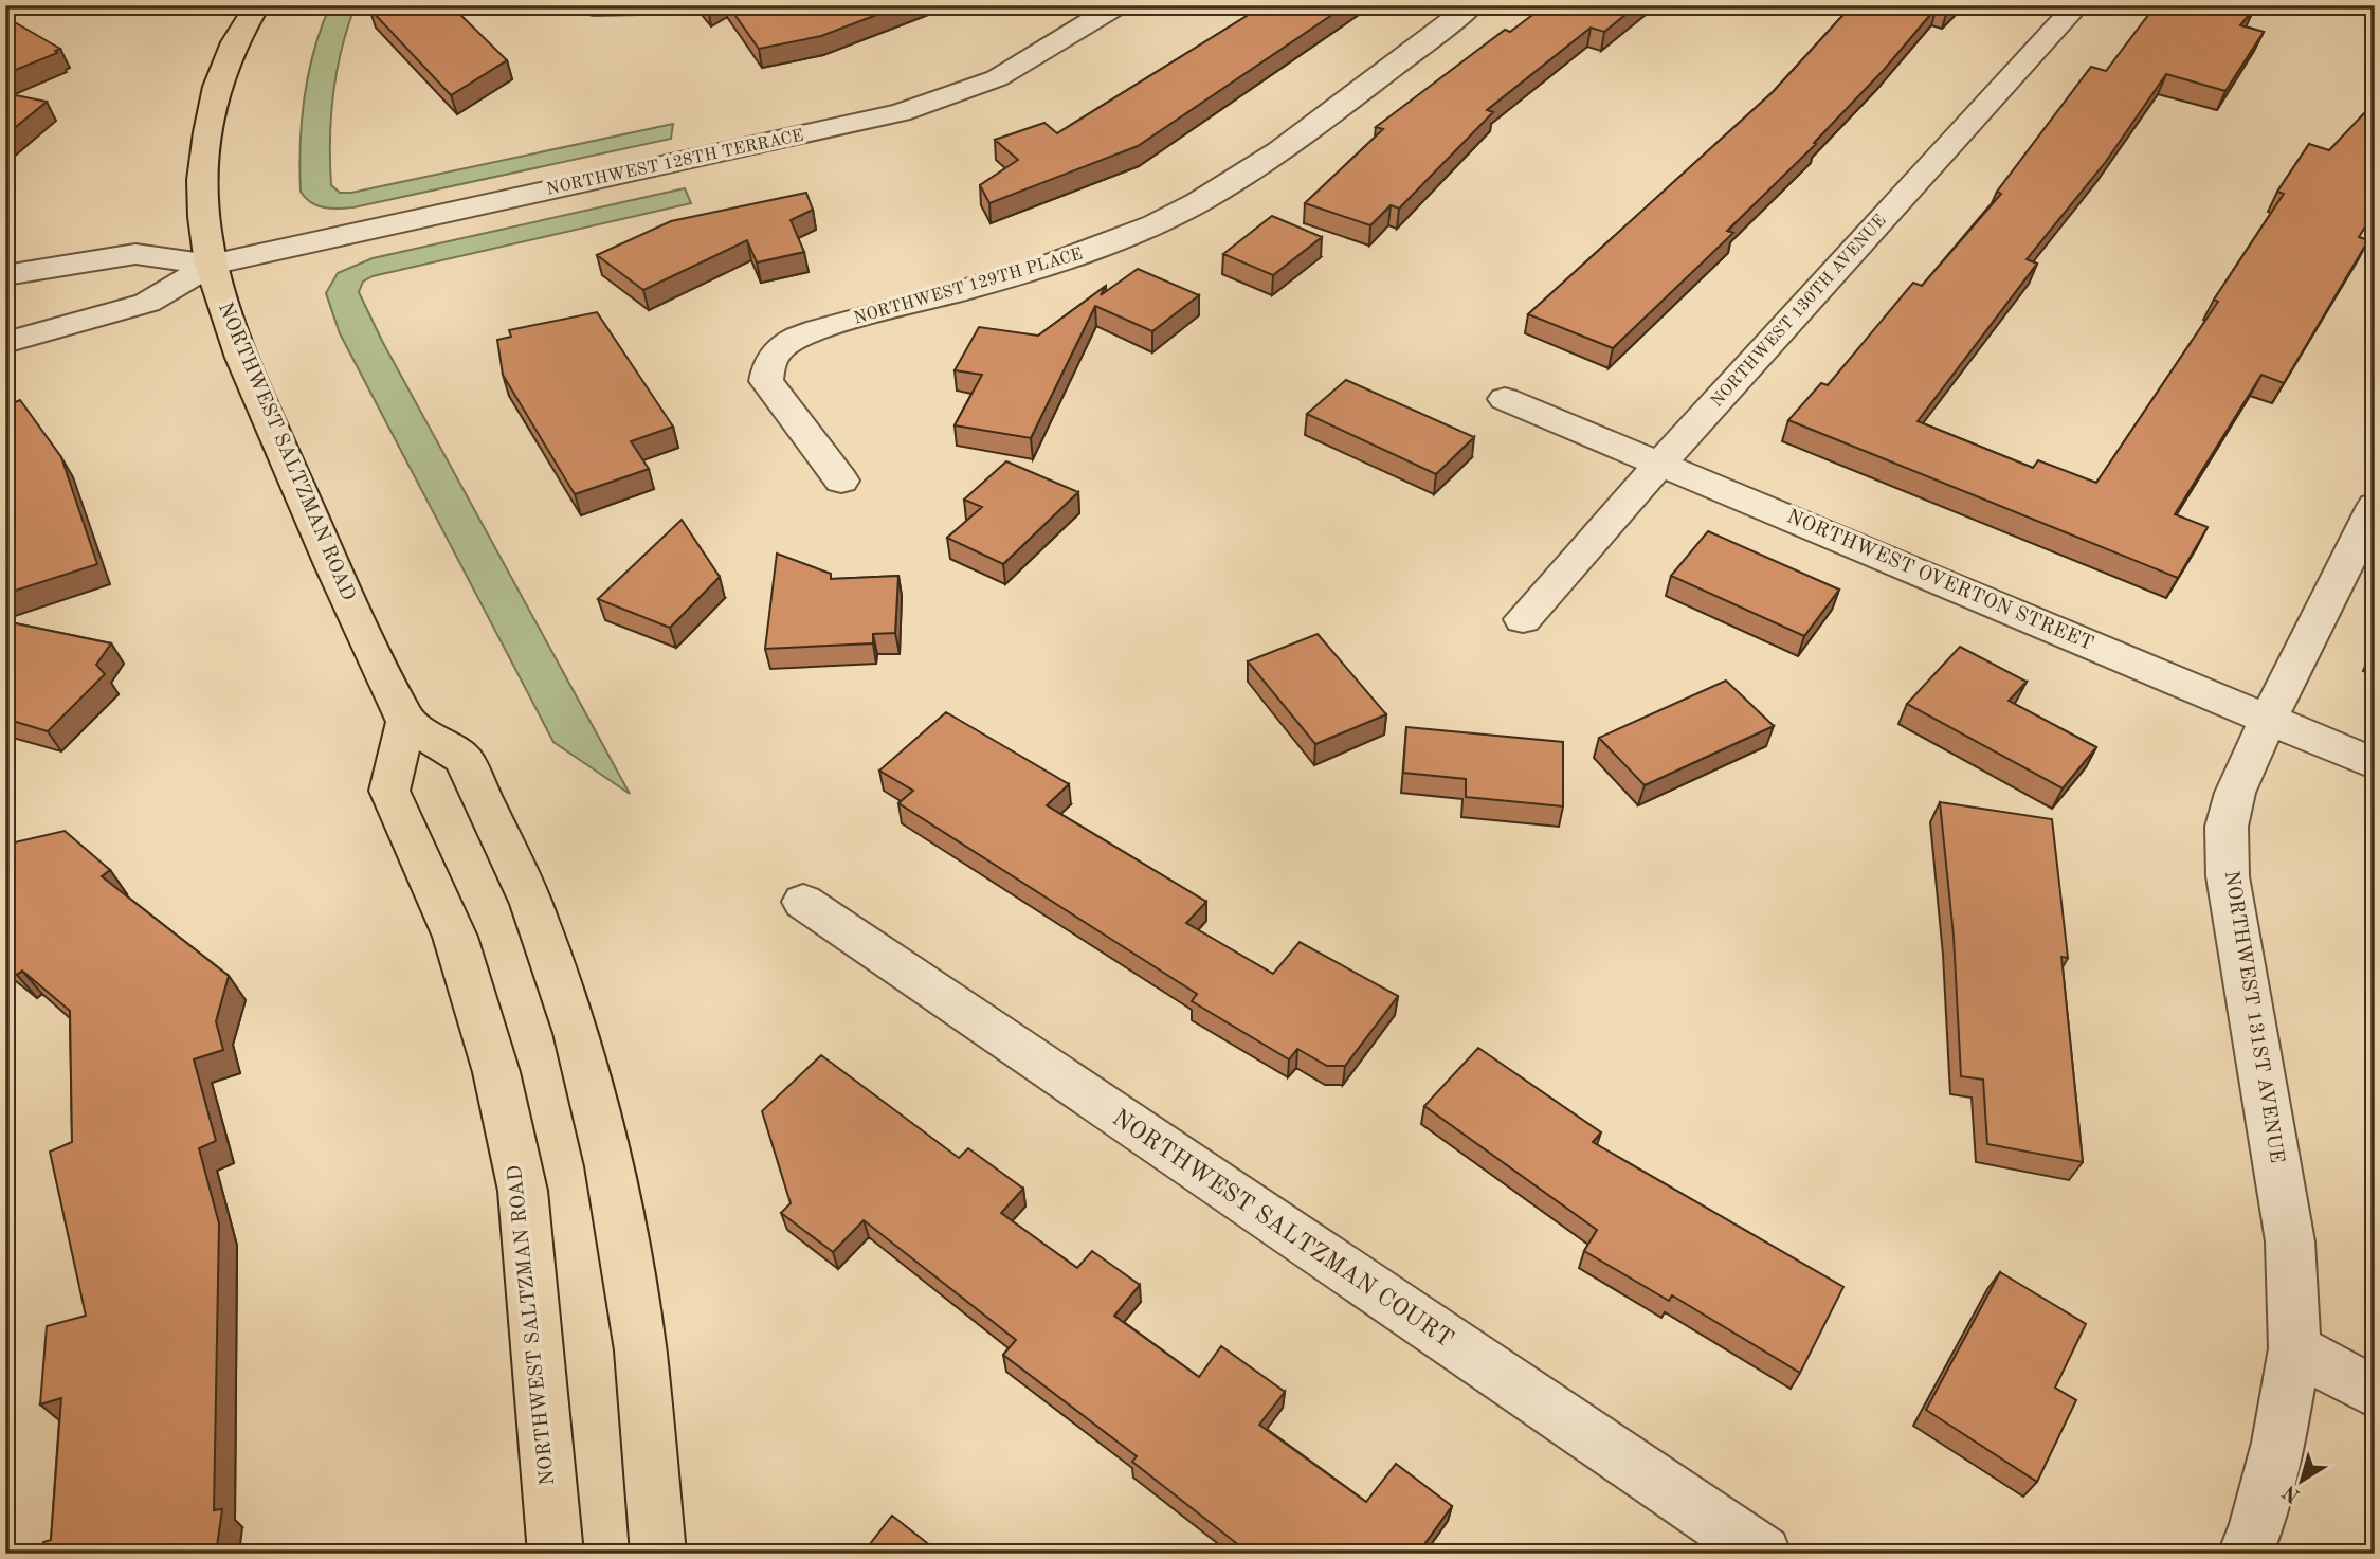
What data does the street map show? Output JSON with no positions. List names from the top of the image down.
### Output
{
  "streets": {
    "main road": ["NORTHWEST SALTZMAN ROAD"],
    "street": [
      "NORTHWEST 128TH TERRACE",
      "NORTHWEST 129TH PLACE",
      "NORTHWEST 130TH AVENUE",
      "NORTHWEST OVERTON STREET",
      "NORTHWEST 131ST AVENUE",
      "NORTHWEST SALTZMAN COURT"
    ]
  },
  "crossings": [
    ["NORTHWEST 128TH TERRACE", "NORTHWEST SALTZMAN ROAD"],
    ["NORTHWEST 130TH AVENUE", "NORTHWEST OVERTON STREET"],
    ["NORTHWEST OVERTON STREET", "NORTHWEST 131ST AVENUE"]
  ],
  "north": "bottom left"
}
